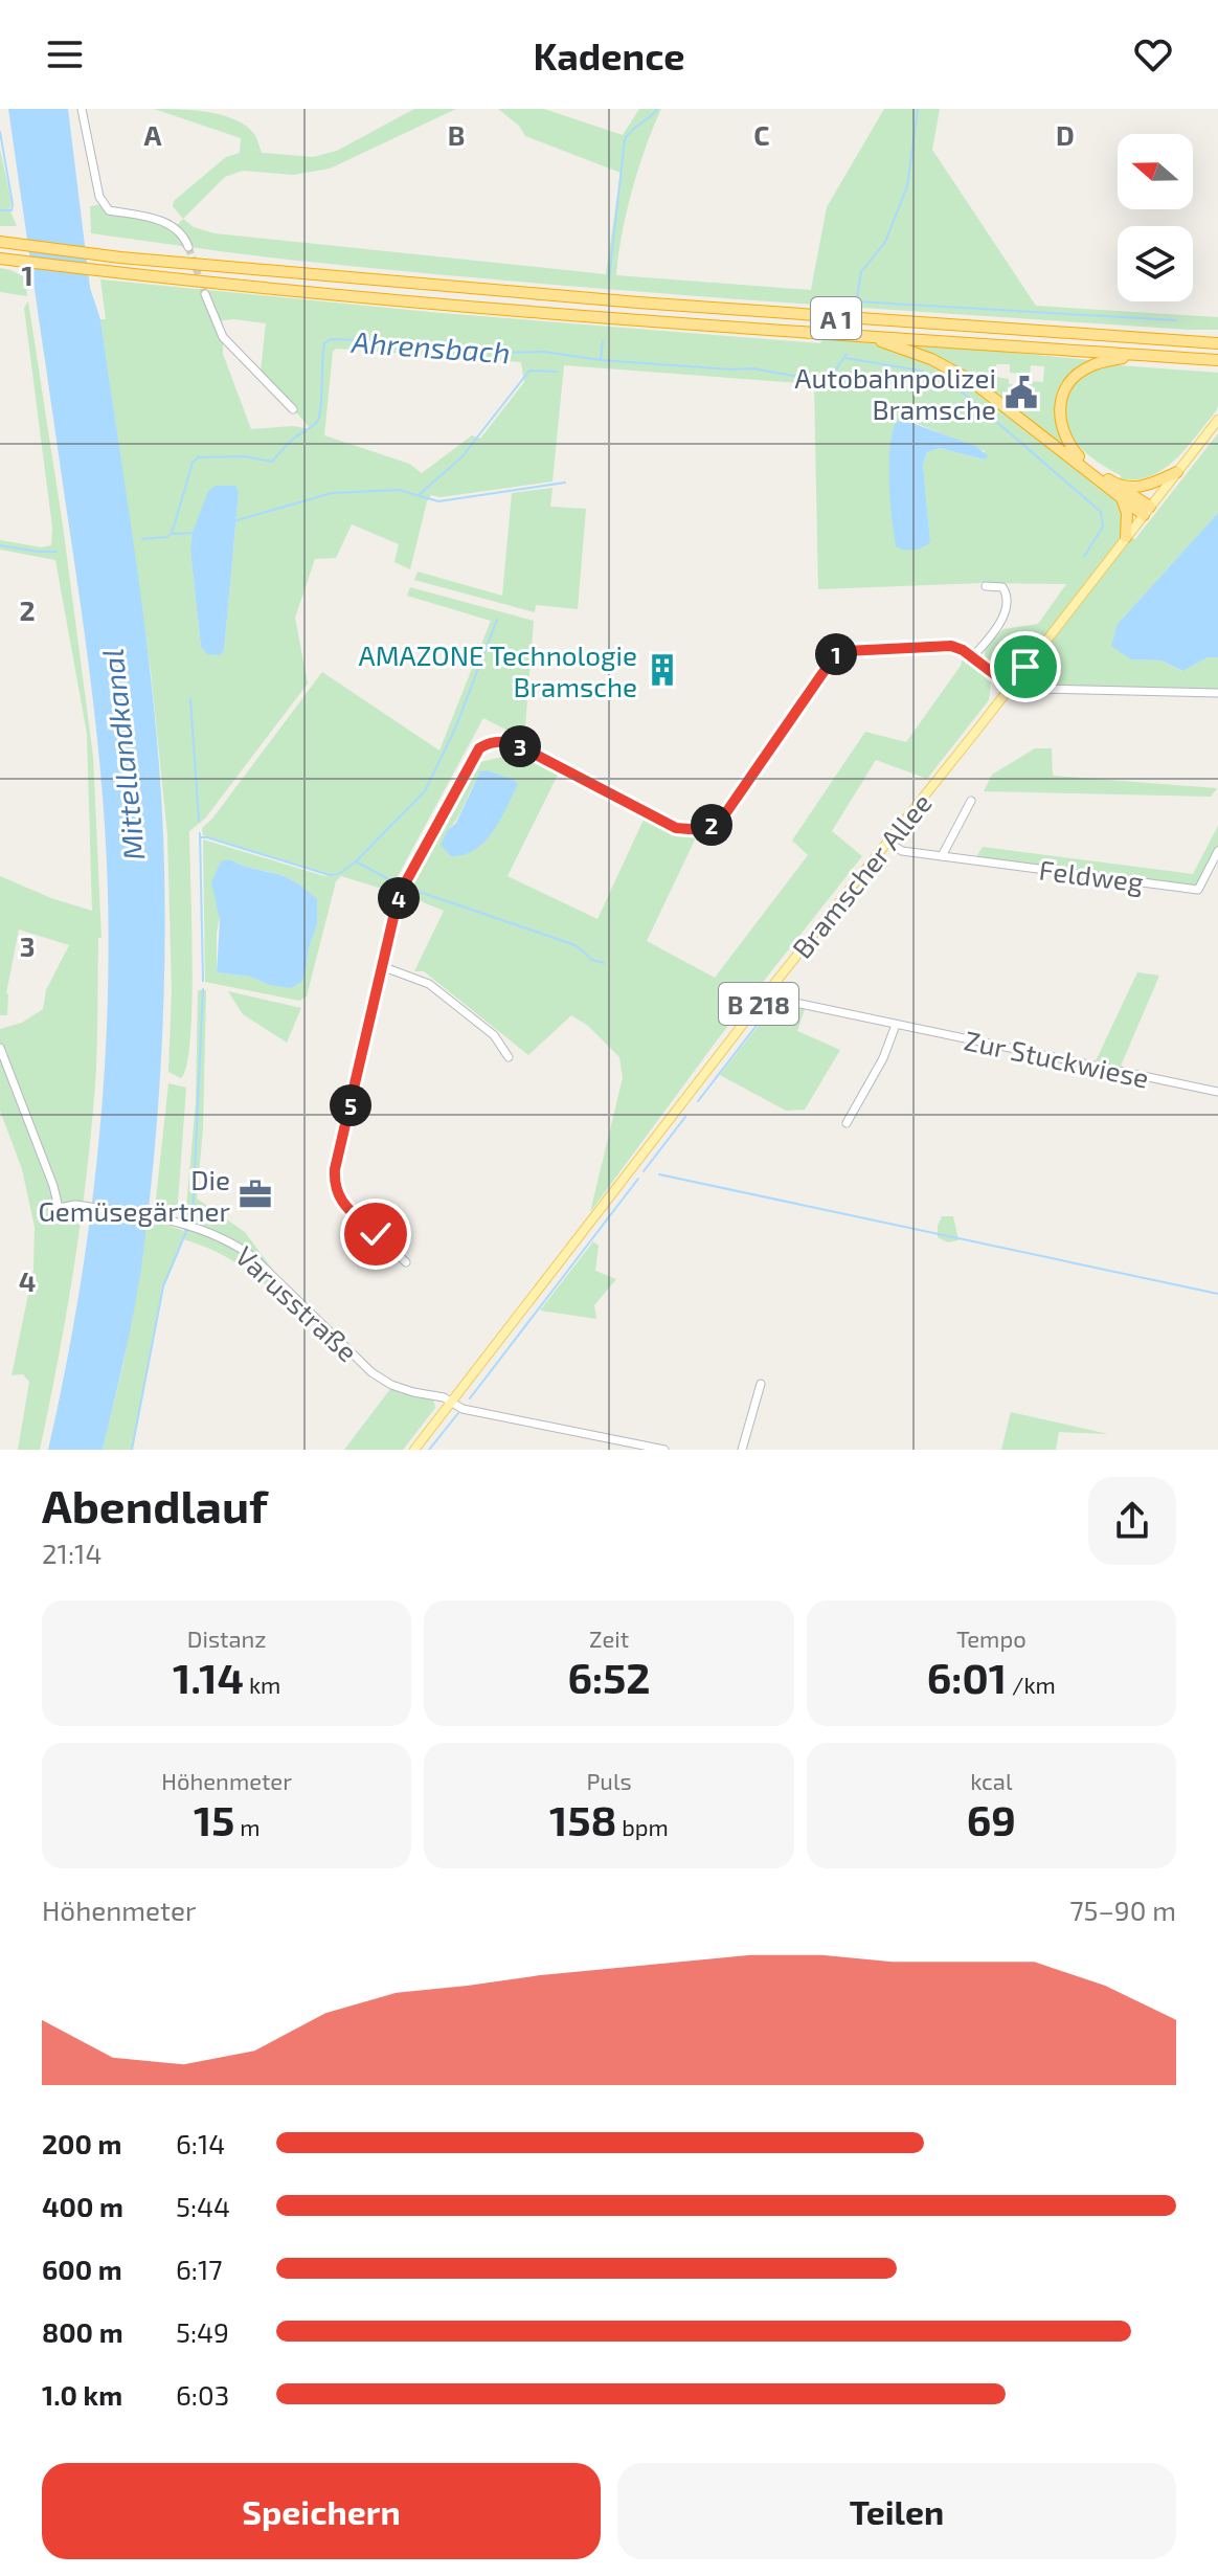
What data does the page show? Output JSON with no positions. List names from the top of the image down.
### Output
{
  "streets": {
    "highway": ["A 1"],
    "main road": ["Bramscher Allee", "B 218"],
    "street": ["Feldweg", "Zur Stuckwiese", "Varusstraße"]
  },
  "crossings": [
    ["Bramscher Allee", "Feldweg"],
    ["Bramscher Allee", "Zur Stuckwiese"],
    ["Bramscher Allee", "Varusstraße"]
  ],
  "water": ["Ahrensbach", "Mittellandkanal"],
  "places": {
    "public building": ["Autobahnpolizei Bramsche"],
    "building": ["AMAZONE Technologie Bramsche"],
    "office": ["Die Gemüsegärtner"]
  },
  "north": "left",
  "page": {
    "header": "Kadence",
    "pins": [
      "1",
      "3",
      "2",
      "4",
      "5"
    ],
    "heading": ["Abendlauf", "21:14"],
    "stats": [
      ["Distanz", "1.14 km"],
      ["Zeit", "6:52"],
      ["Tempo", "6:01 /km"],
      ["Höhenmeter", "15 m"],
      ["Puls", "158 bpm"],
      ["kcal", "69"]
    ],
    "chart": ["Höhenmeter", "75–90 m"],
    "list": [
      {
        "name": "200 m",
        "note": "6:14"
      },
      {
        "name": "400 m",
        "note": "5:44"
      },
      {
        "name": "600 m",
        "note": "6:17"
      },
      {
        "name": "800 m",
        "note": "5:49"
      },
      {
        "name": "1.0 km",
        "note": "6:03"
      }
    ],
    "buttons": ["Speichern", "Teilen"]
  },
  "grid": {
    "columns": [
      "A",
      "B",
      "C",
      "D"
    ],
    "rows": [
      "1",
      "2",
      "3",
      "4"
    ]
  }
}
